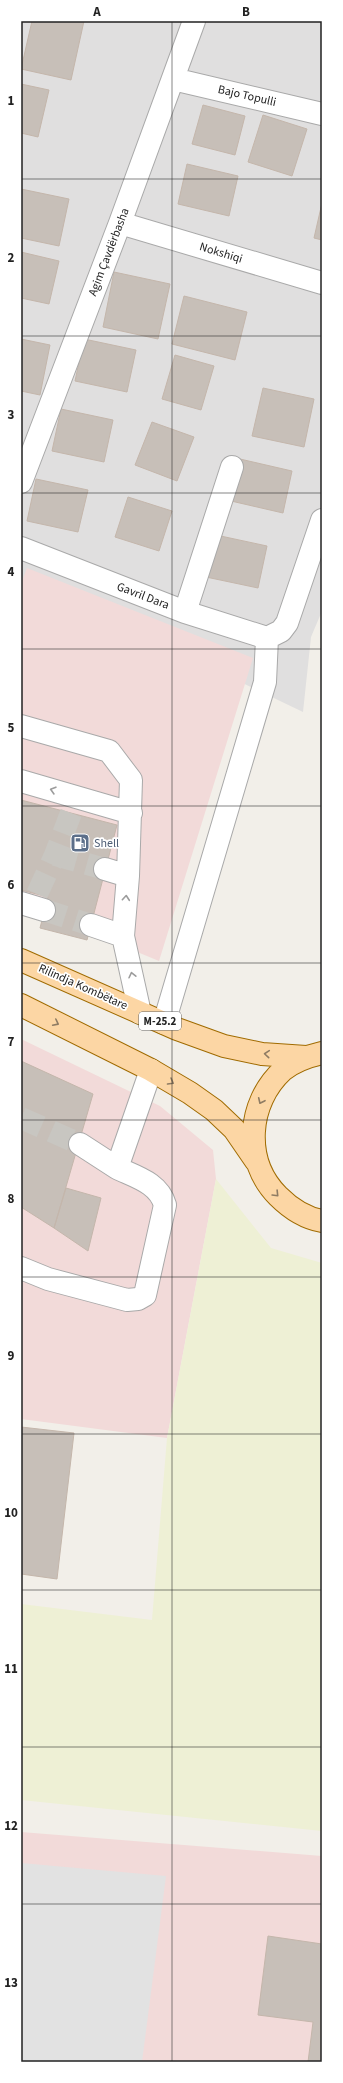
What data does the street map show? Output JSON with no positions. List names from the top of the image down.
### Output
{
  "streets": {
    "main road": ["Rilindja Kombëtare", "M-25.2"],
    "street": [
      "Bajo Topulli",
      "Agim Çavdërbasha",
      "Nokshiqi",
      "Gavril Dara"
    ]
  },
  "crossings": [
    ["Bajo Topulli", "Agim Çavdërbasha"],
    ["Agim Çavdërbasha", "Nokshiqi"],
    ["Rilindja Kombëtare", "M-25.2"]
  ],
  "one_way": ["Rilindja Kombëtare"],
  "places": {
    "fuel station": ["Shell"]
  },
  "grid": {
    "columns": ["A", "B"],
    "rows": [
      "1",
      "2",
      "3",
      "4",
      "5",
      "6",
      "7",
      "8",
      "9",
      "10",
      "11",
      "12",
      "13"
    ]
  }
}
